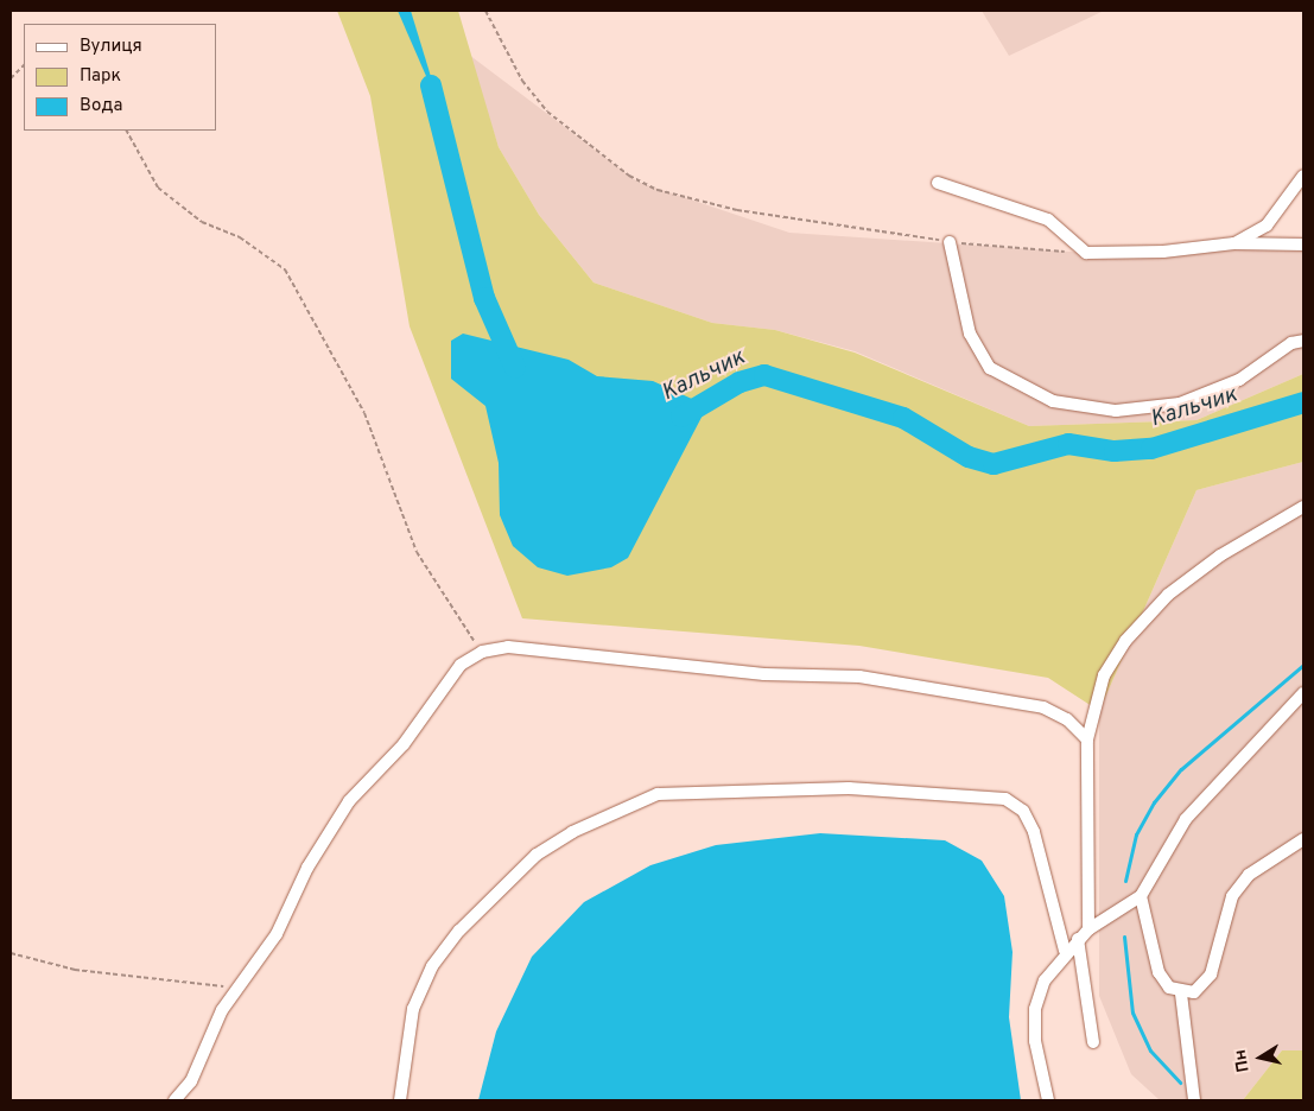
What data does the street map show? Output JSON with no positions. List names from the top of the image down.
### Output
{
  "water": ["Кальчик"],
  "legend": ["Вулиця", "Парк", "Вода"],
  "north": "left"
}
